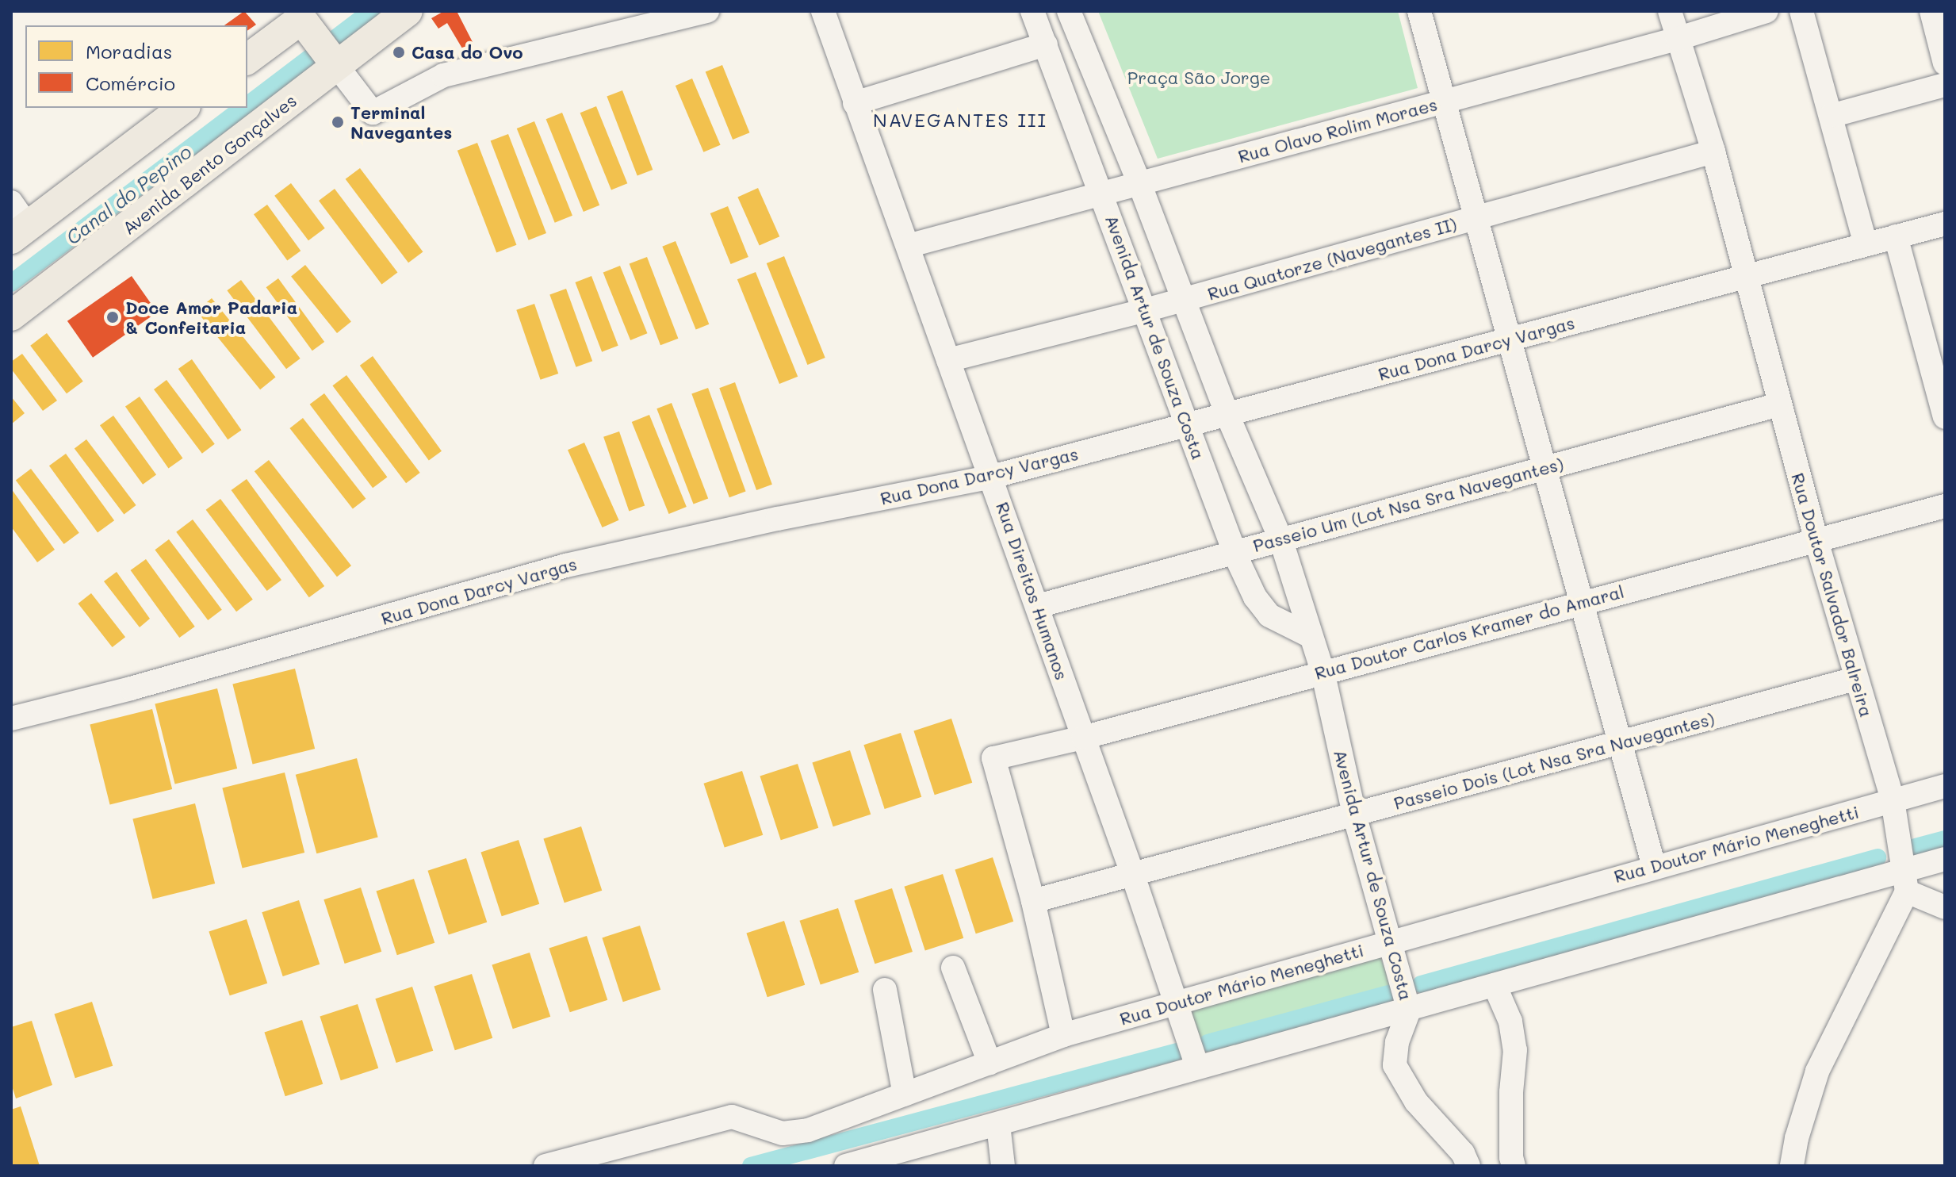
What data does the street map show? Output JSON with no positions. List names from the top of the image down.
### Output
{
  "streets": {
    "main road": ["Avenida Bento Gonçalves"],
    "street": [
      "Rua Olavo Rolim Moraes",
      "Rua Quatorze (Navegantes II)",
      "Avenida Artur de Souza Costa",
      "Rua Dona Darcy Vargas",
      "Passeio Um (Lot Nsa Sra Navegantes)",
      "Rua Direitos Humanos",
      "Rua Doutor Salvador Balreira",
      "Rua Doutor Carlos Kramer do Amaral",
      "Passeio Dois (Lot Nsa Sra Navegantes)",
      "Rua Doutor Mário Meneghetti"
    ]
  },
  "crossings": [
    ["Rua Olavo Rolim Moraes", "Avenida Artur de Souza Costa"],
    ["Rua Olavo Rolim Moraes", "Rua Direitos Humanos"],
    ["Rua Olavo Rolim Moraes", "Rua Doutor Salvador Balreira"],
    ["Rua Quatorze (Navegantes II)", "Avenida Artur de Souza Costa"],
    ["Rua Quatorze (Navegantes II)", "Rua Direitos Humanos"],
    ["Rua Quatorze (Navegantes II)", "Rua Doutor Salvador Balreira"],
    ["Avenida Artur de Souza Costa", "Rua Dona Darcy Vargas"],
    ["Avenida Artur de Souza Costa", "Passeio Um (Lot Nsa Sra Navegantes)"],
    ["Avenida Artur de Souza Costa", "Rua Doutor Carlos Kramer do Amaral"],
    ["Avenida Artur de Souza Costa", "Passeio Dois (Lot Nsa Sra Navegantes)"],
    ["Avenida Artur de Souza Costa", "Rua Doutor Mário Meneghetti"],
    ["Rua Dona Darcy Vargas", "Rua Direitos Humanos"],
    ["Rua Dona Darcy Vargas", "Rua Doutor Salvador Balreira"],
    ["Passeio Um (Lot Nsa Sra Navegantes)", "Rua Direitos Humanos"],
    ["Passeio Um (Lot Nsa Sra Navegantes)", "Rua Doutor Salvador Balreira"],
    ["Rua Direitos Humanos", "Rua Doutor Carlos Kramer do Amaral"],
    ["Rua Direitos Humanos", "Passeio Dois (Lot Nsa Sra Navegantes)"],
    ["Rua Direitos Humanos", "Rua Doutor Mário Meneghetti"],
    ["Rua Doutor Salvador Balreira", "Rua Doutor Carlos Kramer do Amaral"],
    ["Rua Doutor Salvador Balreira", "Passeio Dois (Lot Nsa Sra Navegantes)"],
    ["Rua Doutor Salvador Balreira", "Rua Doutor Mário Meneghetti"],
    ["Rua Doutor Carlos Kramer do Amaral", "Passeio Dois (Lot Nsa Sra Navegantes)"]
  ],
  "districts": ["NAVEGANTES III"],
  "water": ["Canal do Pepino"],
  "parks": ["Praça São Jorge"],
  "places": ["Casa do Ovo", "Terminal Navegantes", "Doce Amor Padaria & Confeitaria"],
  "legend": ["Moradias", "Comércio"]
}
